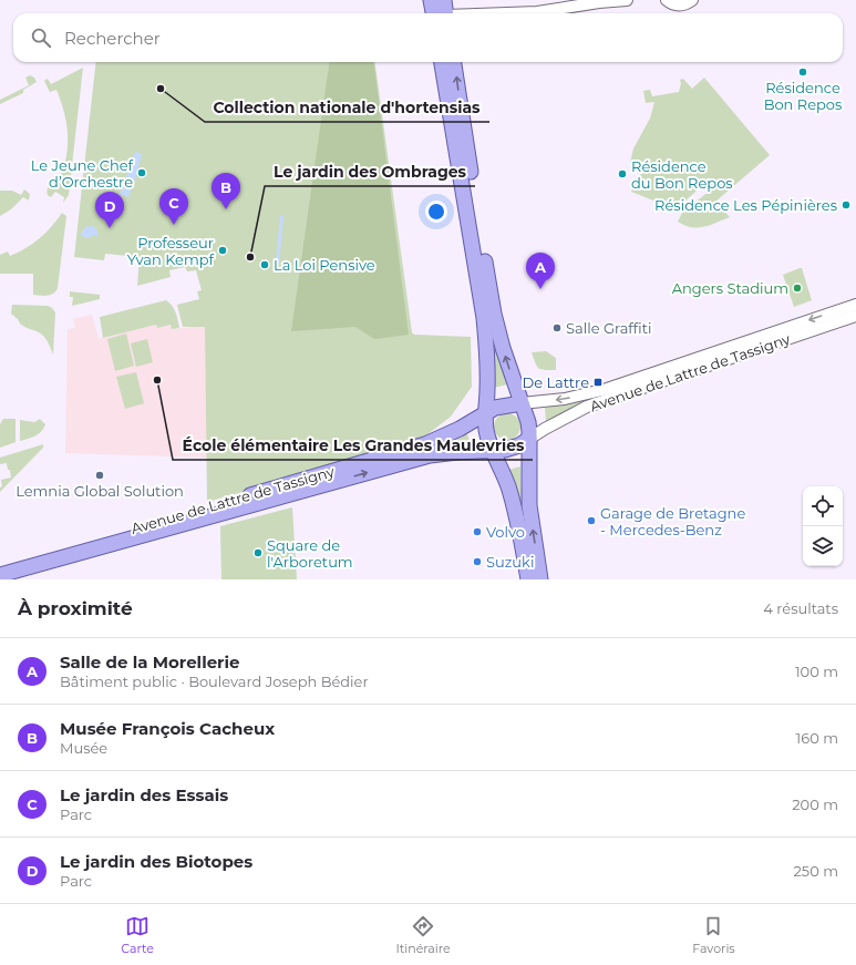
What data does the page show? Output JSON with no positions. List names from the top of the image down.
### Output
{
  "streets": {
    "main road": ["Avenue de Lattre de Tassigny"]
  },
  "places": {
    "other": [
      "Résidence Bon Repos",
      "Collection nationale d'hortensias",
      "Le Jeune Chef d’Orchestre",
      "Résidence du Bon Repos",
      "Résidence Les Pépinières",
      "Professeur Yvan Kempf",
      "Le jardin des Ombrages",
      "La Loi Pensive",
      "Angers Stadium",
      "Salle Graffiti",
      "École élémentaire Les Grandes Maulevries",
      "Lemnia Global Solution",
      "Garage de Bretagne - Mercedes-Benz",
      "Volvo",
      "Square de l'Arboretum",
      "Suzuki"
    ],
    "transit": ["De Lattre"]
  },
  "page": {
    "search": "Rechercher",
    "pins": [
      "B",
      "C",
      "D",
      "A"
    ],
    "heading": ["À proximité", "4 résultats"],
    "list": [
      {
        "mark": "A",
        "name": "Salle de la Morellerie",
        "note": "Bâtiment public · Boulevard Joseph Bédier",
        "value": "100 m"
      },
      {
        "mark": "B",
        "name": "Musée François Cacheux",
        "note": "Musée",
        "value": "160 m"
      },
      {
        "mark": "C",
        "name": "Le jardin des Essais",
        "note": "Parc",
        "value": "200 m"
      },
      {
        "mark": "D",
        "name": "Le jardin des Biotopes",
        "note": "Parc",
        "value": "250 m"
      }
    ],
    "nav": ["Carte", "Itinéraire", "Favoris"]
  }
}
